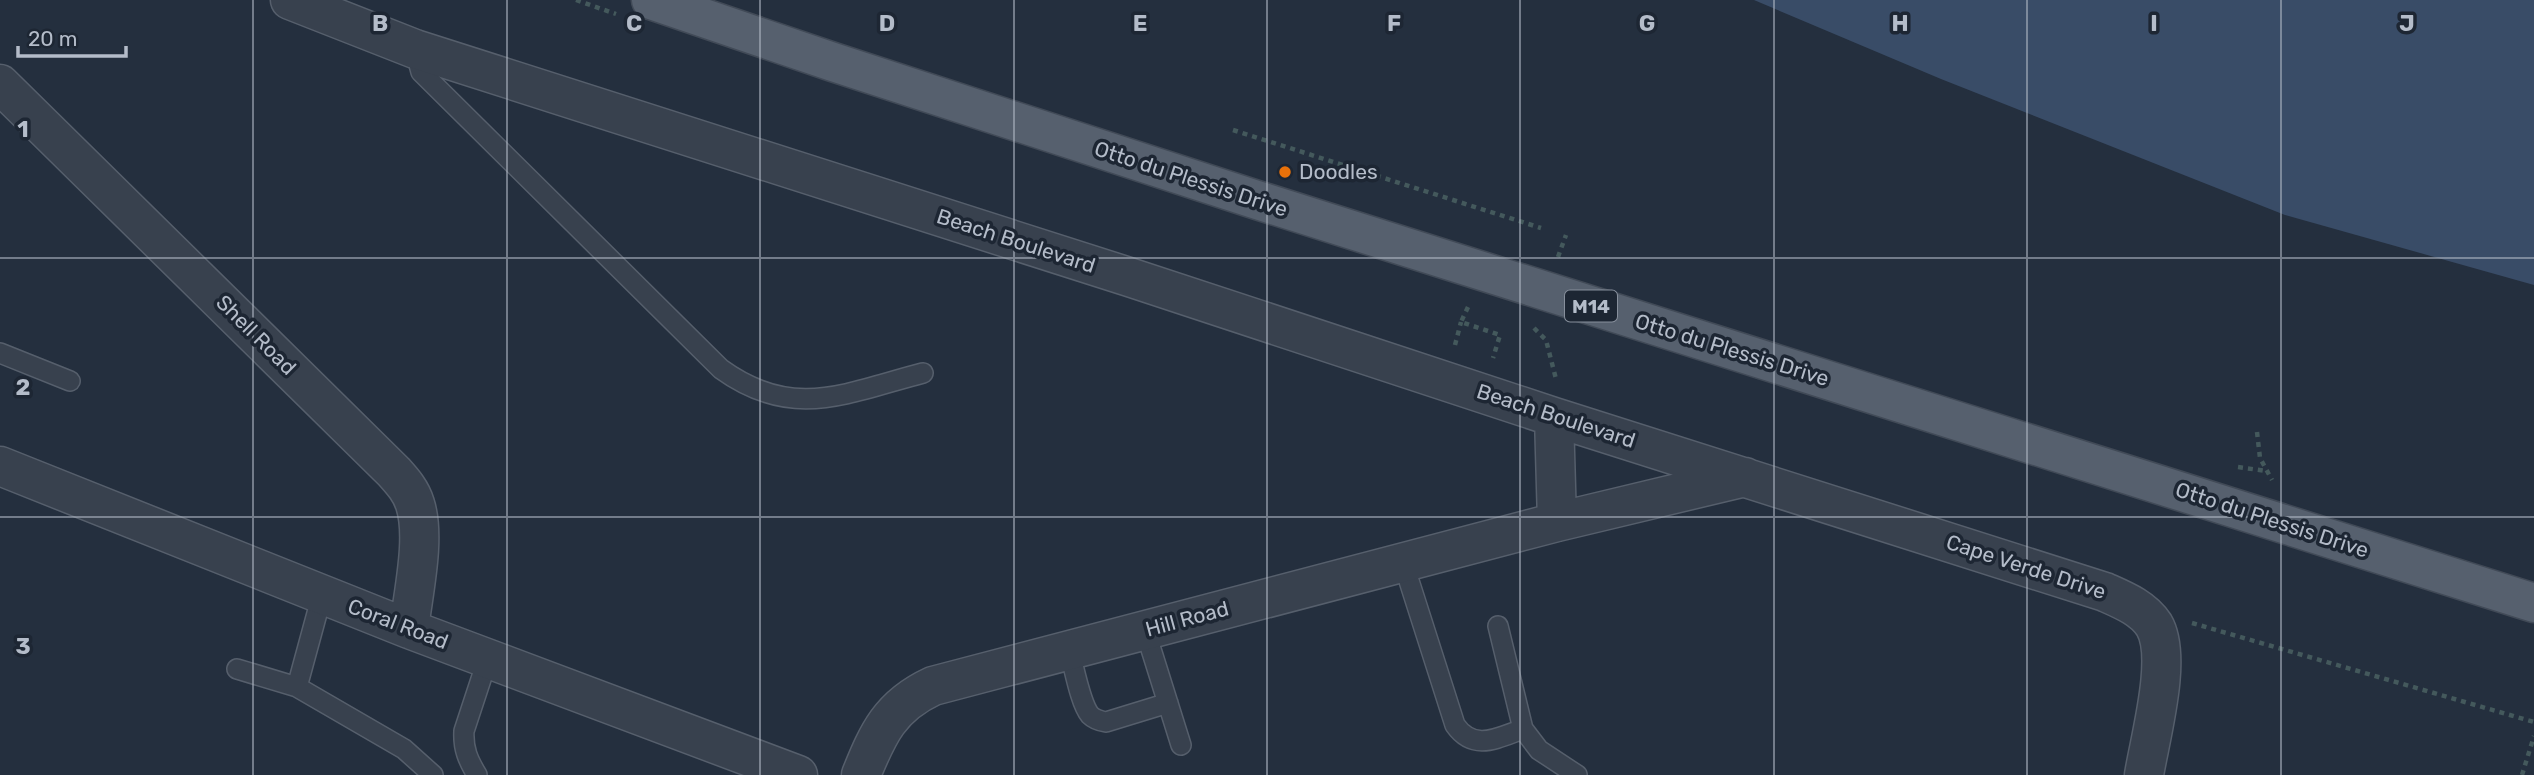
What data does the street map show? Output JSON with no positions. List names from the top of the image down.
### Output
{
  "streets": {
    "main road": ["Otto du Plessis Drive", "M14"],
    "street": [
      "Beach Boulevard",
      "Shell Road",
      "Cape Verde Drive",
      "Hill Road",
      "Coral Road"
    ]
  },
  "crossings": [
    ["Beach Boulevard", "Cape Verde Drive"],
    ["Beach Boulevard", "Hill Road"],
    ["Shell Road", "Coral Road"],
    ["Cape Verde Drive", "Hill Road"]
  ],
  "places": ["Doodles"],
  "scale_bar": "20 m",
  "grid": {
    "columns": [
      "B",
      "C",
      "D",
      "E",
      "F",
      "G",
      "H",
      "I",
      "J"
    ],
    "rows": ["1", "2", "3"]
  }
}
